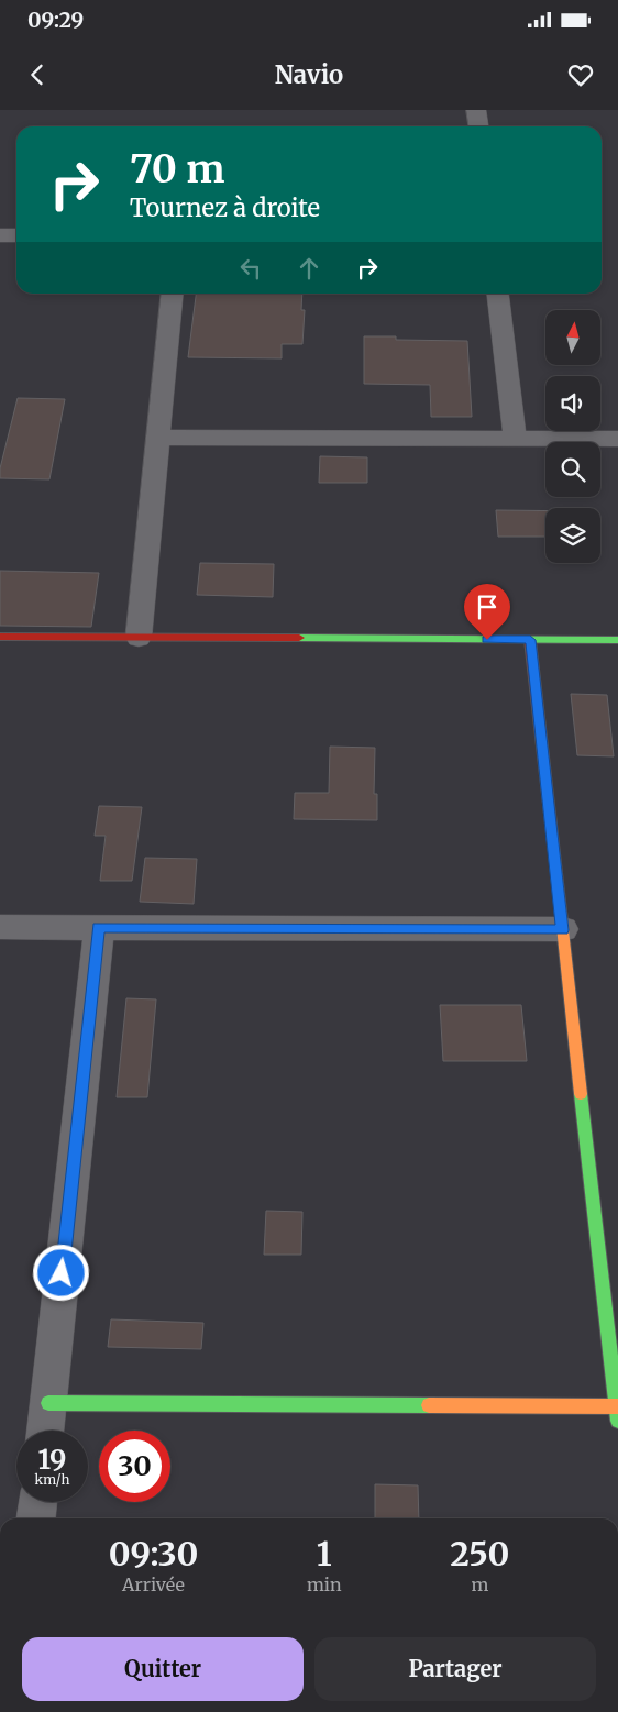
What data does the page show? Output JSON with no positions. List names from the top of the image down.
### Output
{
  "north": "top",
  "page": {
    "status": "09:29",
    "header": "Navio",
    "turn": ["70 m", "Tournez à droite"],
    "speed": "19 km/h",
    "limit": "30",
    "eta": [
      "09:30",
      "Arrivée",
      "1",
      "min",
      "250",
      "m"
    ],
    "buttons": ["Quitter", "Partager"]
  }
}
